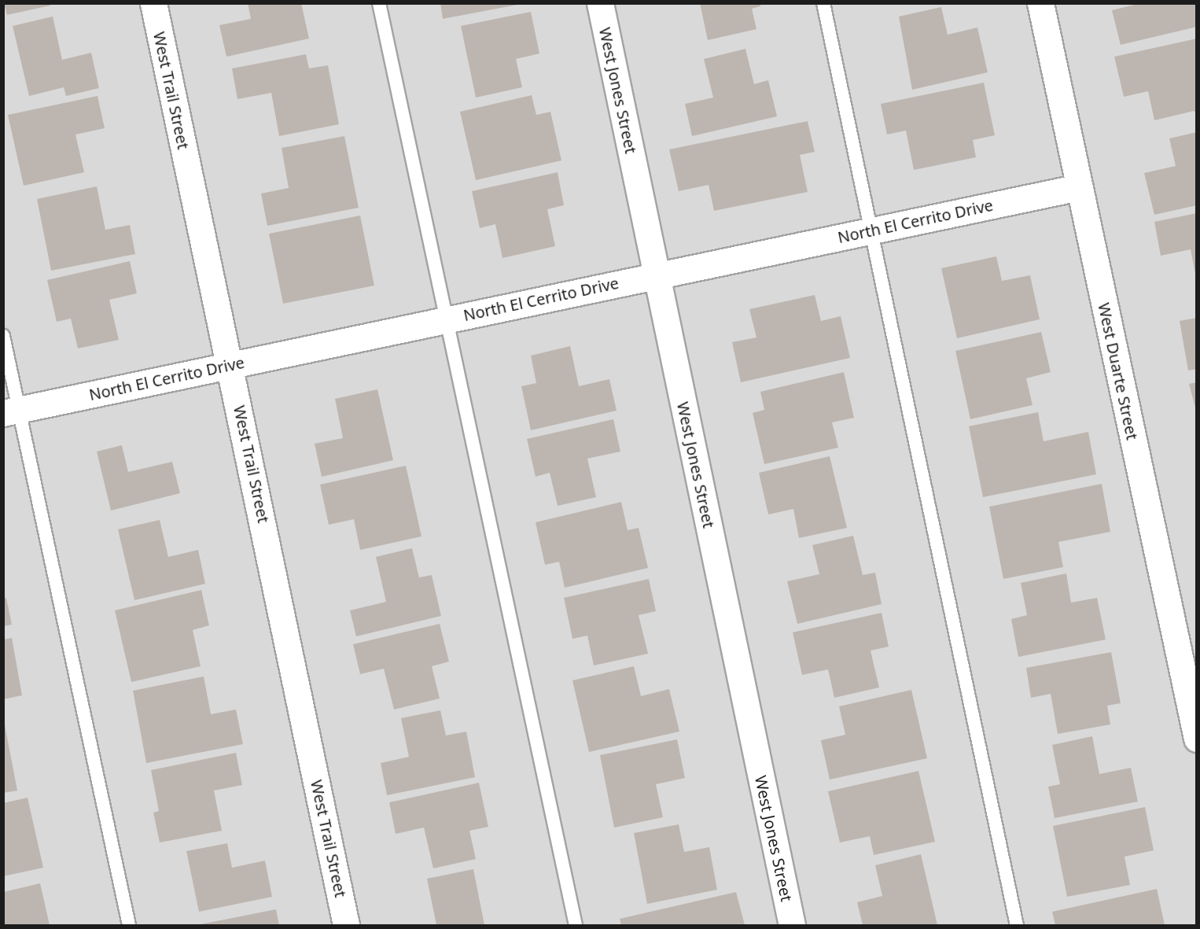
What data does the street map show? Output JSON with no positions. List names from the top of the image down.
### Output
{
  "streets": {
    "street": [
      "West Trail Street",
      "West Jones Street",
      "North El Cerrito Drive",
      "West Duarte Street"
    ]
  },
  "crossings": [
    ["West Trail Street", "North El Cerrito Drive"],
    ["West Jones Street", "North El Cerrito Drive"],
    ["North El Cerrito Drive", "West Duarte Street"]
  ]
}
